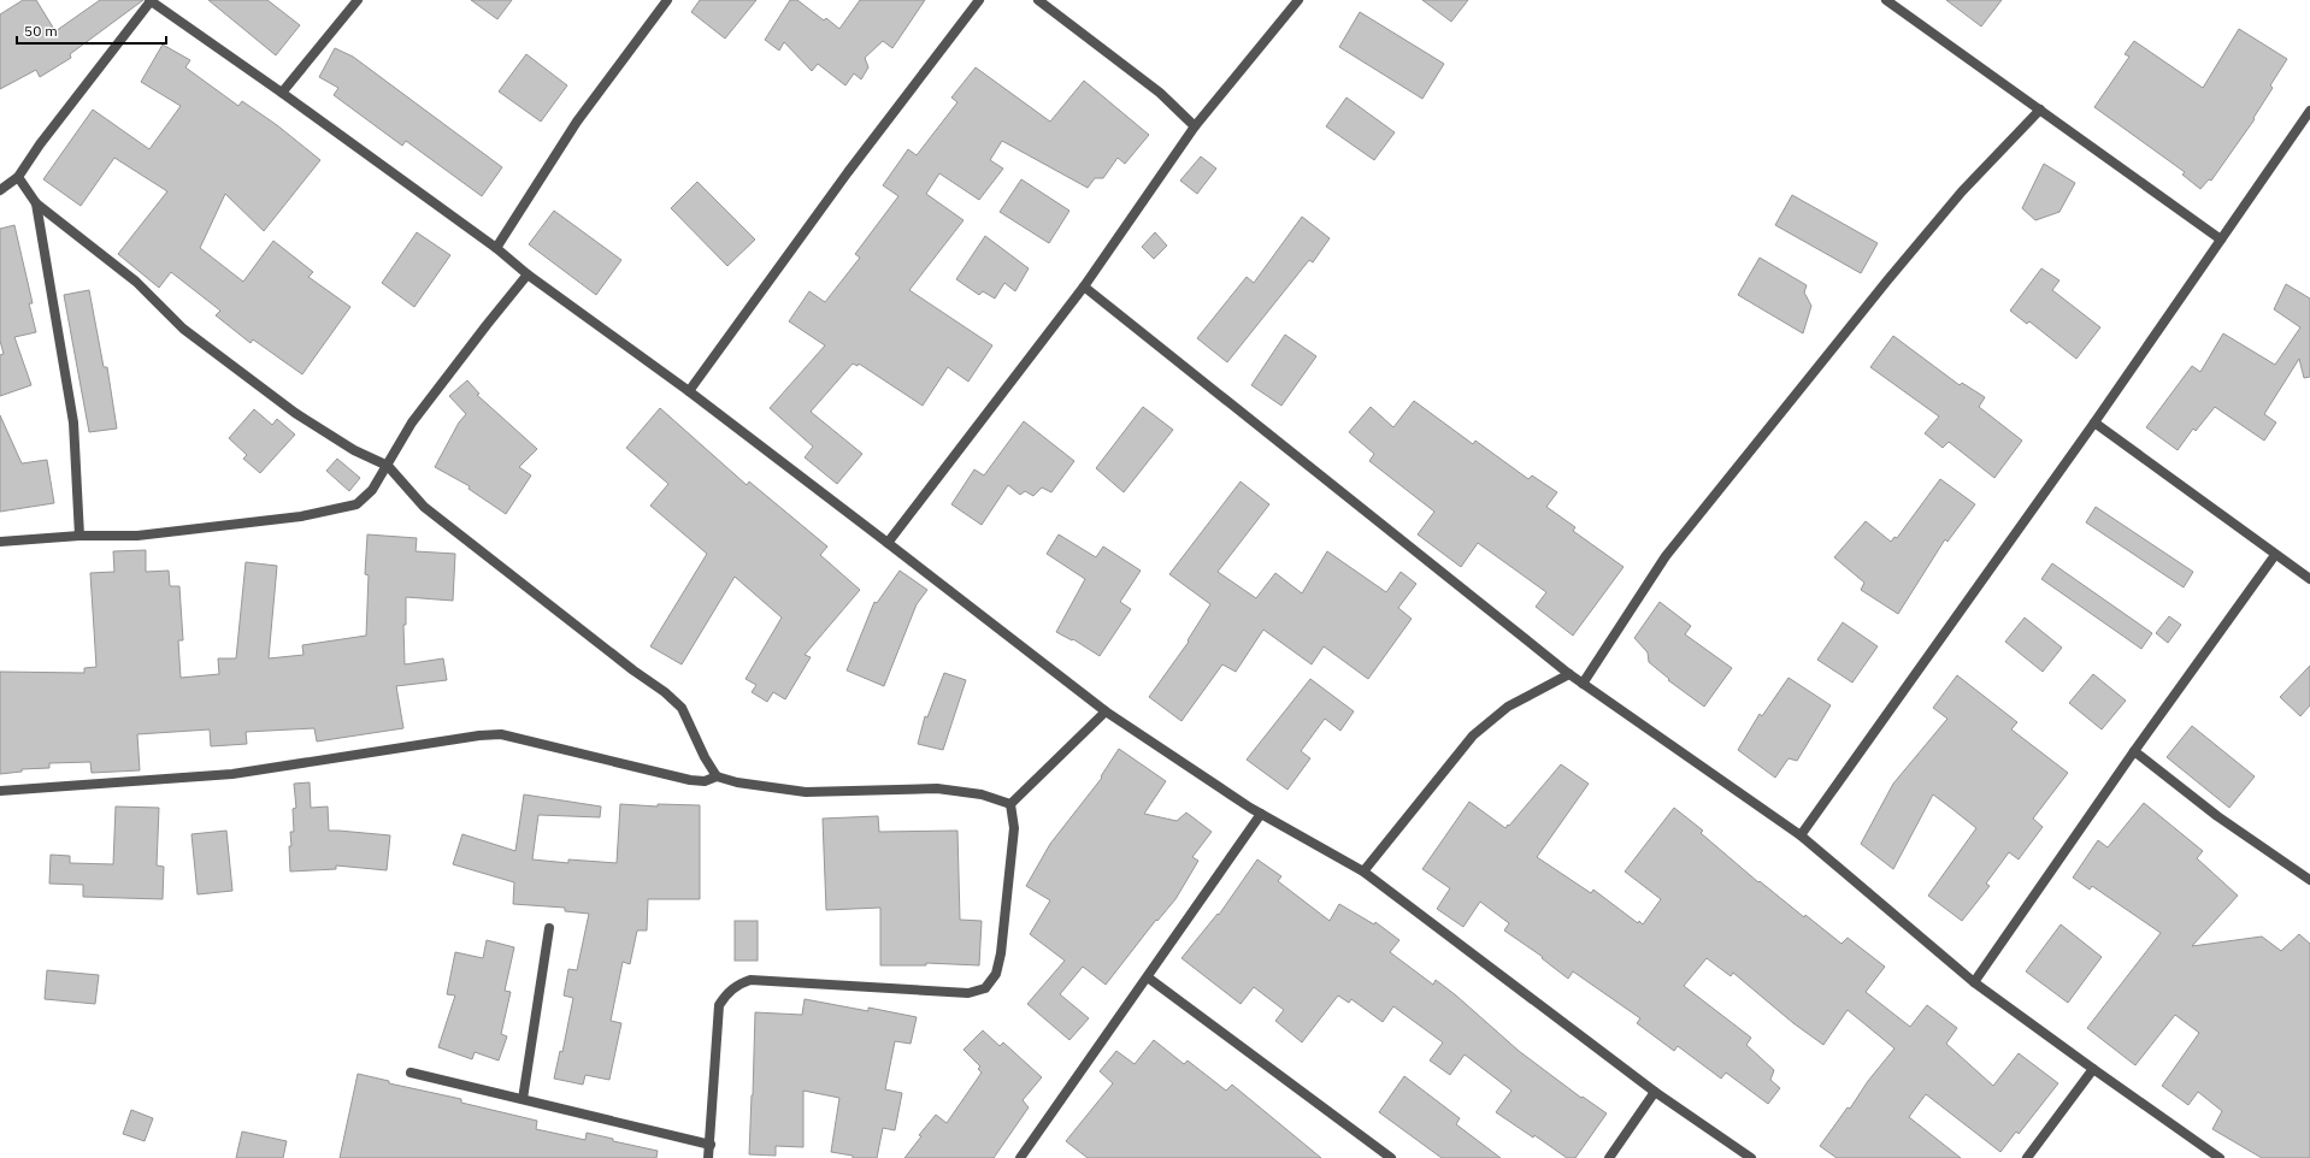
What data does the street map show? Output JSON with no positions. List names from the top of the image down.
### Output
{
  "scale_bar": "50 m"
}
